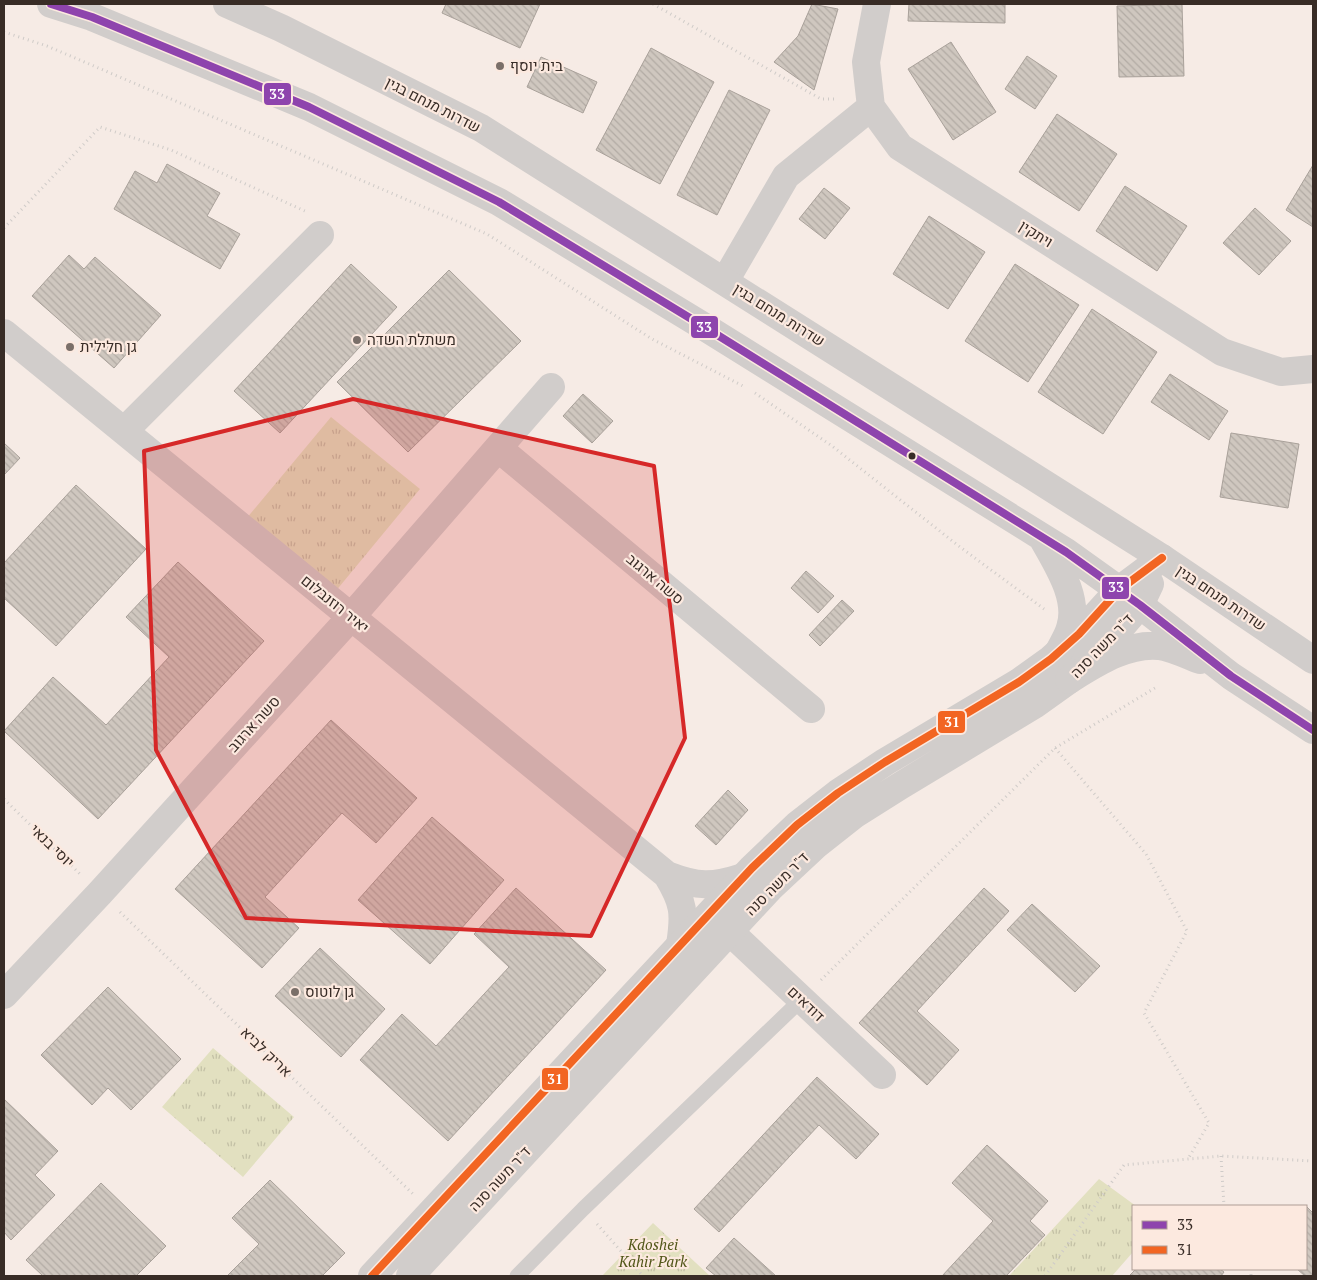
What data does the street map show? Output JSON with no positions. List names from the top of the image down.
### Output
{
  "streets": {
    "street": [
      "שדרות מנחם בגין",
      "ויתקין",
      "סשה ארגוב",
      "יאיר רוזנבלום",
      "ד\"ר משה סנה",
      "דודאים"
    ],
    "path": ["יוסי בנאי", "אריק לביא"]
  },
  "crossings": [
    ["שדרות מנחם בגין", "ד\"ר משה סנה"],
    ["סשה ארגוב", "יאיר רוזנבלום"],
    ["סשה ארגוב", "יוסי בנאי"],
    ["סשה ארגוב", "אריק לביא"],
    ["יאיר רוזנבלום", "ד\"ר משה סנה"],
    ["ד\"ר משה סנה", "דודאים"],
    ["ד\"ר משה סנה", "אריק לביא"],
    ["יוסי בנאי", "אריק לביא"]
  ],
  "parks": ["Kdoshei Kahir Park"],
  "places": [
    "בית יוסף",
    "משתלת השדה",
    "גן חלילית",
    "גן לוטוס"
  ],
  "lines": ["transit line 33", "transit line 31"],
  "legend": ["33", "31"]
}
